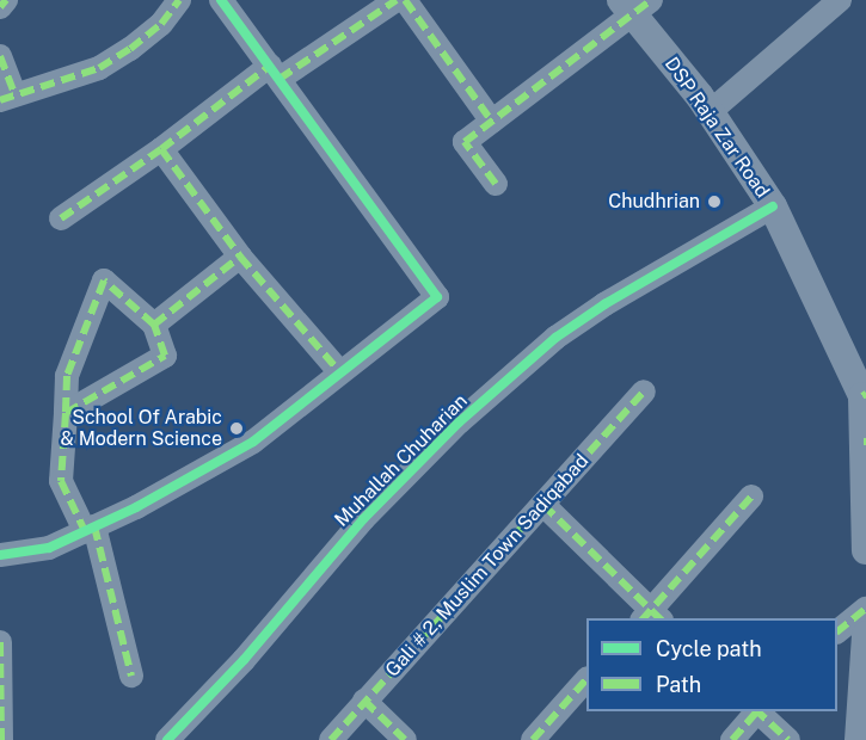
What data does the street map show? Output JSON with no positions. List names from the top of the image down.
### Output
{
  "streets": {
    "street": ["DSP Raja Zar Road", "Muhallah Chuharian", "Gali # 2, Muslim Town Sadiqabad"]
  },
  "crossings": [
    ["DSP Raja Zar Road", "Muhallah Chuharian"]
  ],
  "places": ["Chudhrian", "School Of Arabic & Modern Science"],
  "legend": ["Cycle path", "Path"]
}
